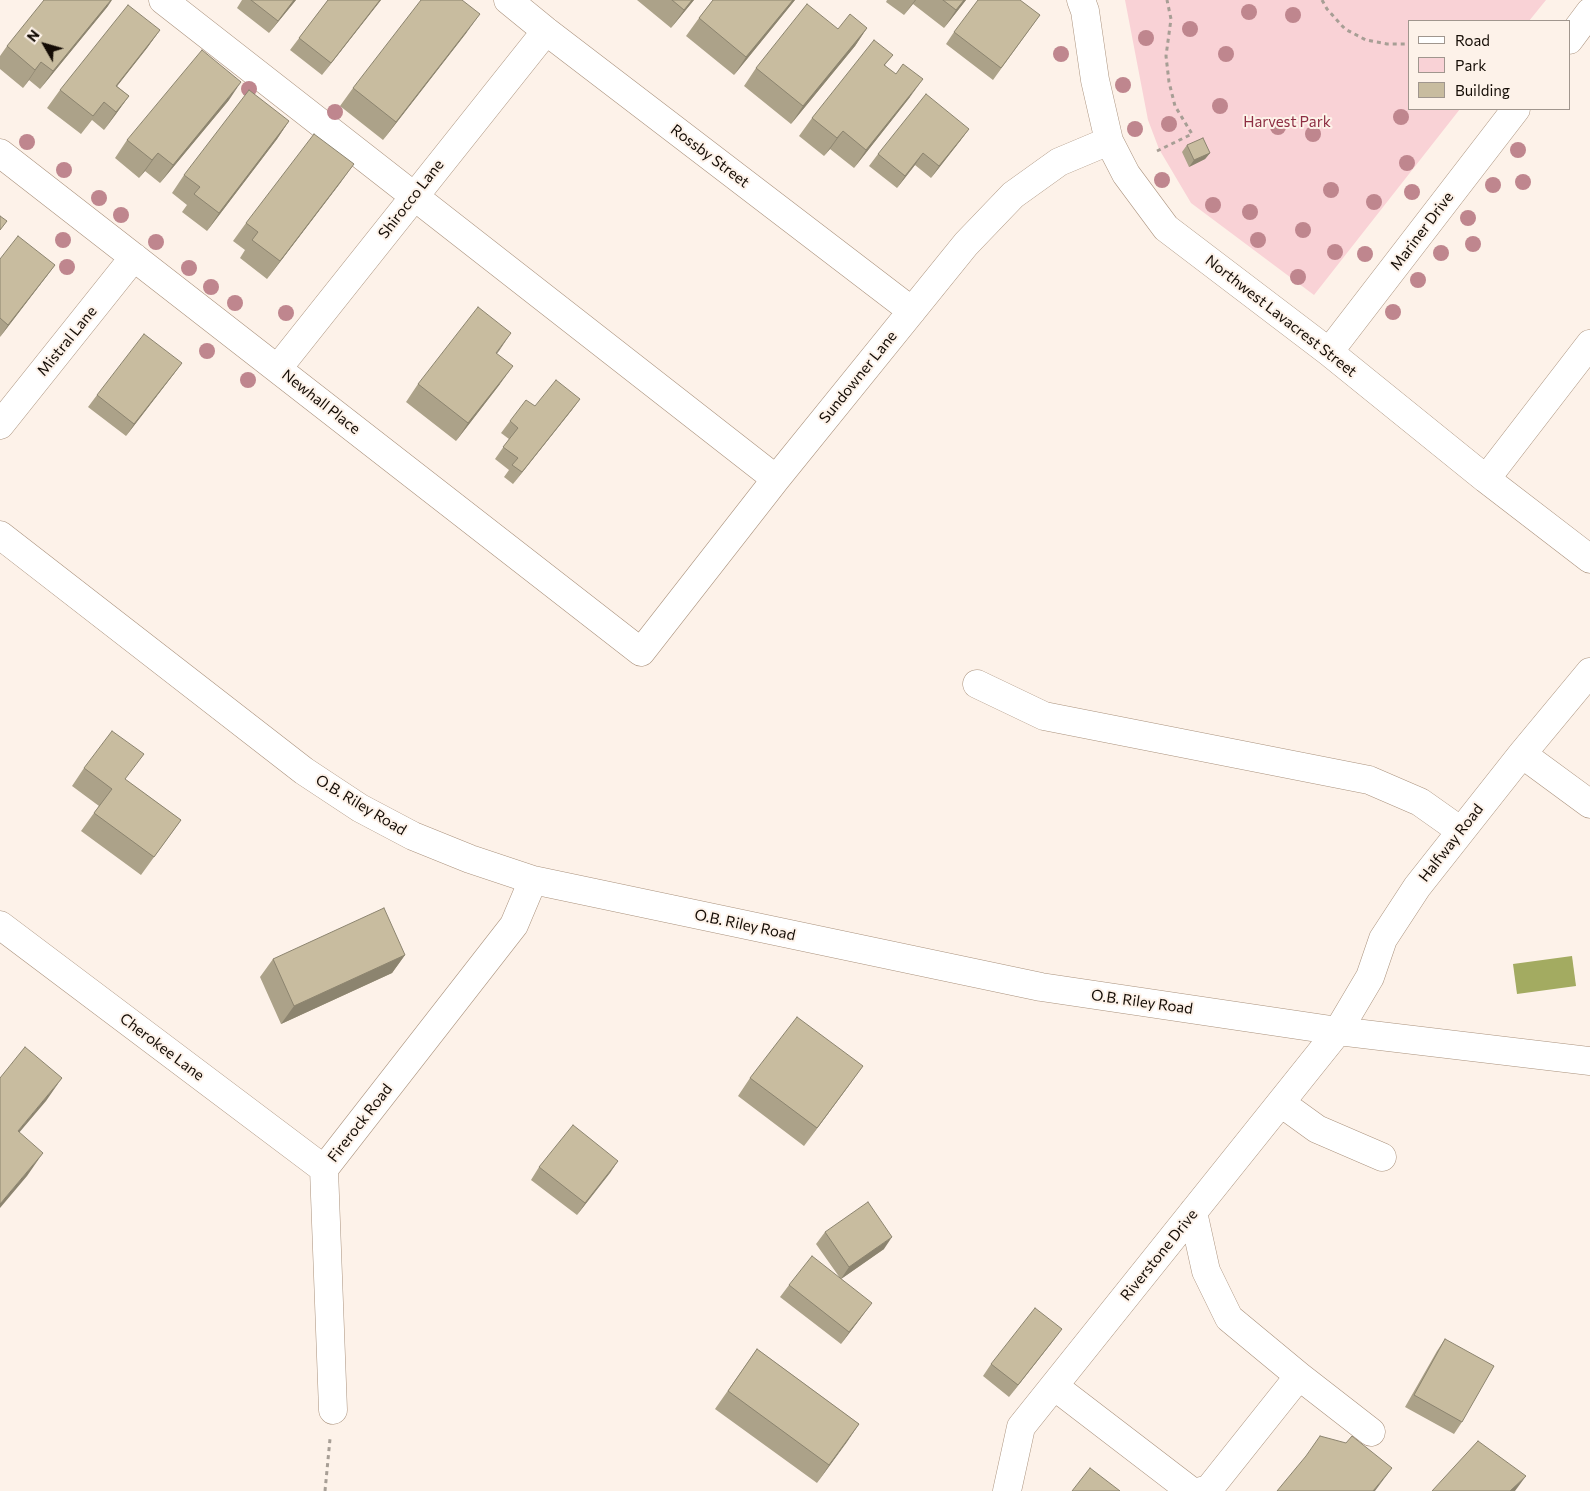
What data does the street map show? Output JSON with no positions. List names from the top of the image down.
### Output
{
  "streets": {
    "street": [
      "Rossby Street",
      "Shirocco Lane",
      "Mariner Drive",
      "Northwest Lavacrest Street",
      "Mistral Lane",
      "Sundowner Lane",
      "Newhall Place",
      "O.B. Riley Road",
      "Halfway Road",
      "Cherokee Lane",
      "Firerock Road",
      "Riverstone Drive"
    ]
  },
  "crossings": [
    ["Rossby Street", "Shirocco Lane"],
    ["Rossby Street", "Sundowner Lane"],
    ["Shirocco Lane", "Newhall Place"],
    ["Mariner Drive", "Northwest Lavacrest Street"],
    ["Northwest Lavacrest Street", "Sundowner Lane"],
    ["Mistral Lane", "Newhall Place"],
    ["Sundowner Lane", "Newhall Place"],
    ["O.B. Riley Road", "Halfway Road"],
    ["O.B. Riley Road", "Firerock Road"],
    ["O.B. Riley Road", "Riverstone Drive"],
    ["Halfway Road", "Riverstone Drive"],
    ["Cherokee Lane", "Firerock Road"]
  ],
  "parks": ["Harvest Park"],
  "legend": ["Road", "Park", "Building"],
  "north": "top left"
}
